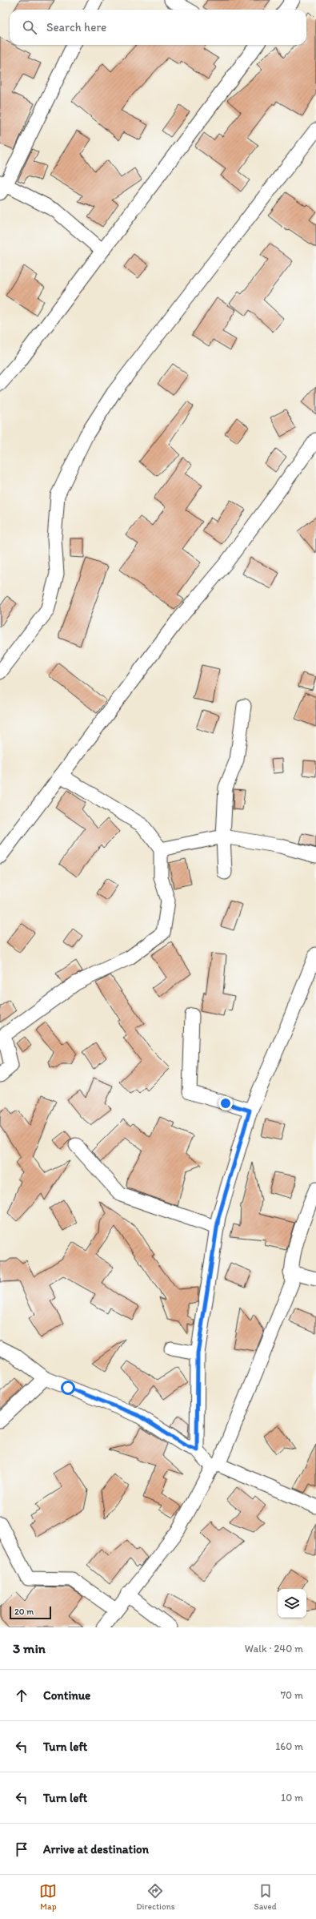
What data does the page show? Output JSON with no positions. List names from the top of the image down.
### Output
{
  "scale_bar": "20 m",
  "page": {
    "search": "Search here",
    "scale": "20 m",
    "heading": ["3 min", "Walk · 240 m"],
    "list": [
      ["Continue", "70 m"],
      ["Turn left", "160 m"],
      ["Turn left", "10 m"],
      "Arrive at destination"
    ],
    "nav": ["Map", "Directions", "Saved"]
  }
}
